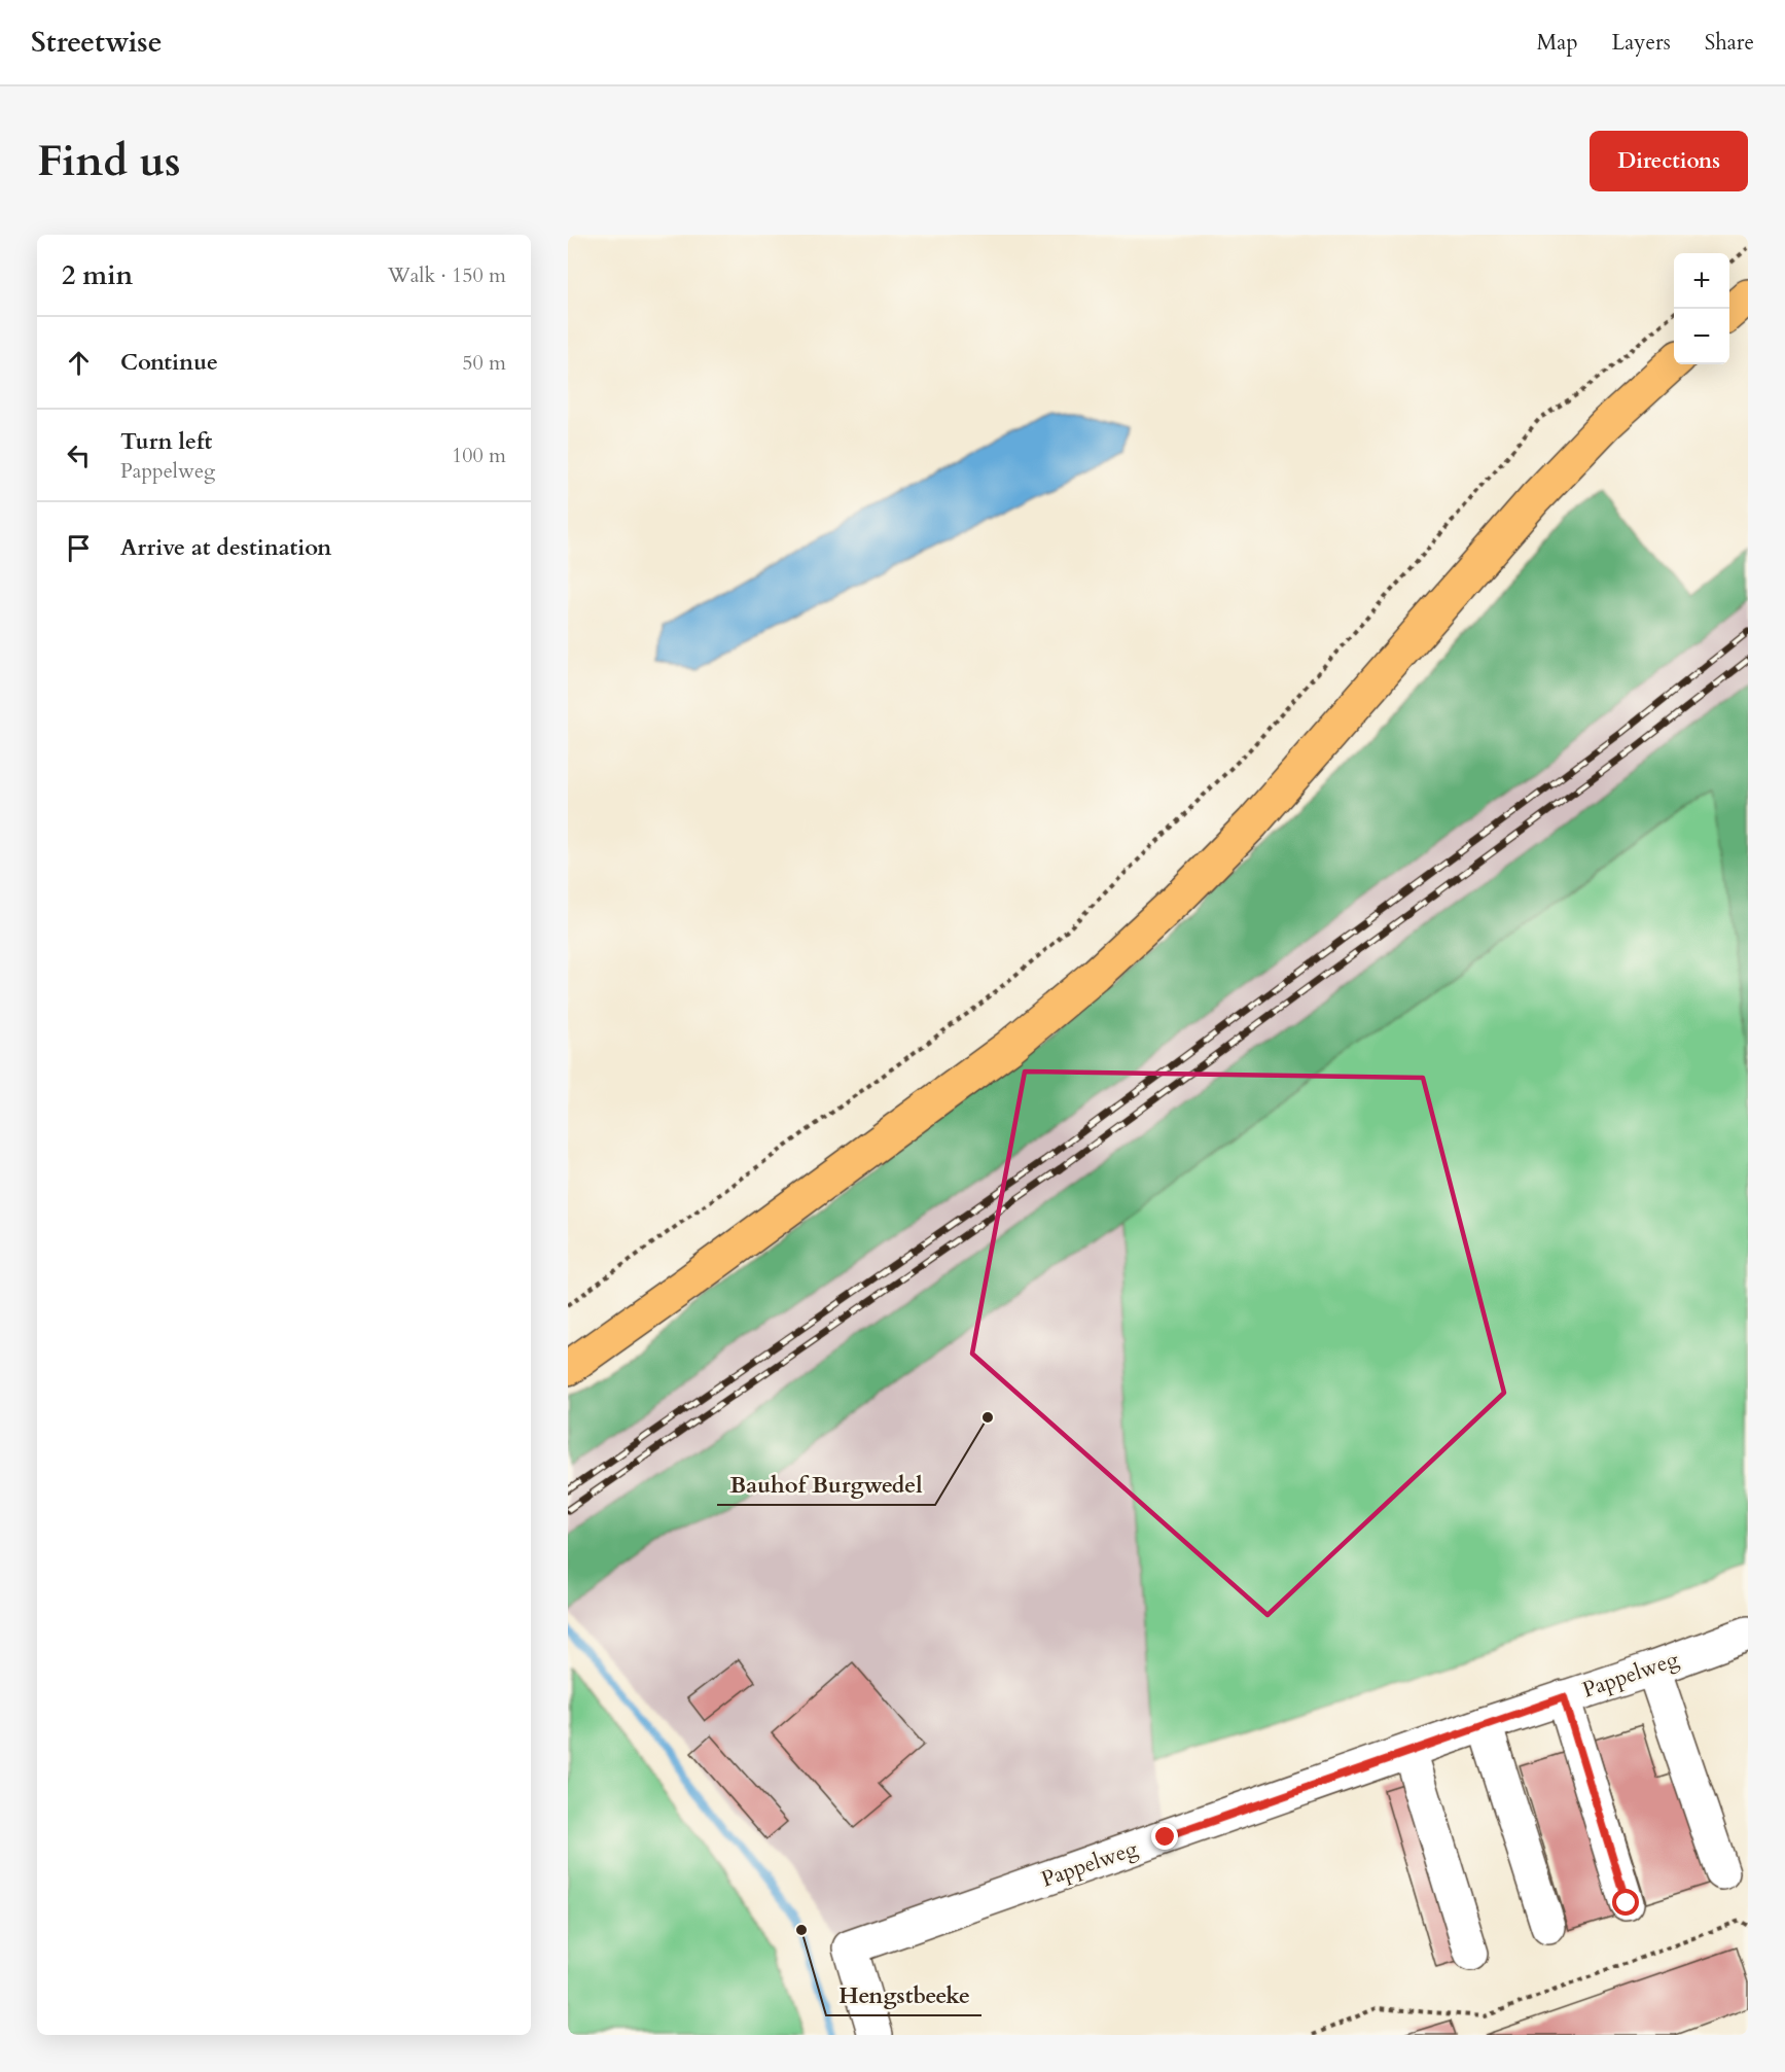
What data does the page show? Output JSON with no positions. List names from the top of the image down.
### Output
{
  "streets": {
    "street": ["Pappelweg"]
  },
  "places": ["Bauhof Burgwedel", "Hengstbeeke"],
  "page": {
    "header": "Streetwise",
    "nav": ["Map", "Layers", "Share"],
    "buttons": "Directions",
    "title": "Find us",
    "heading": ["2 min", "Walk · 150 m"],
    "map_buttons": ["+", "−"],
    "list": [
      ["Continue", "50 m"],
      ["Turn left", "Pappelweg", "100 m"],
      "Arrive at destination"
    ]
  }
}
